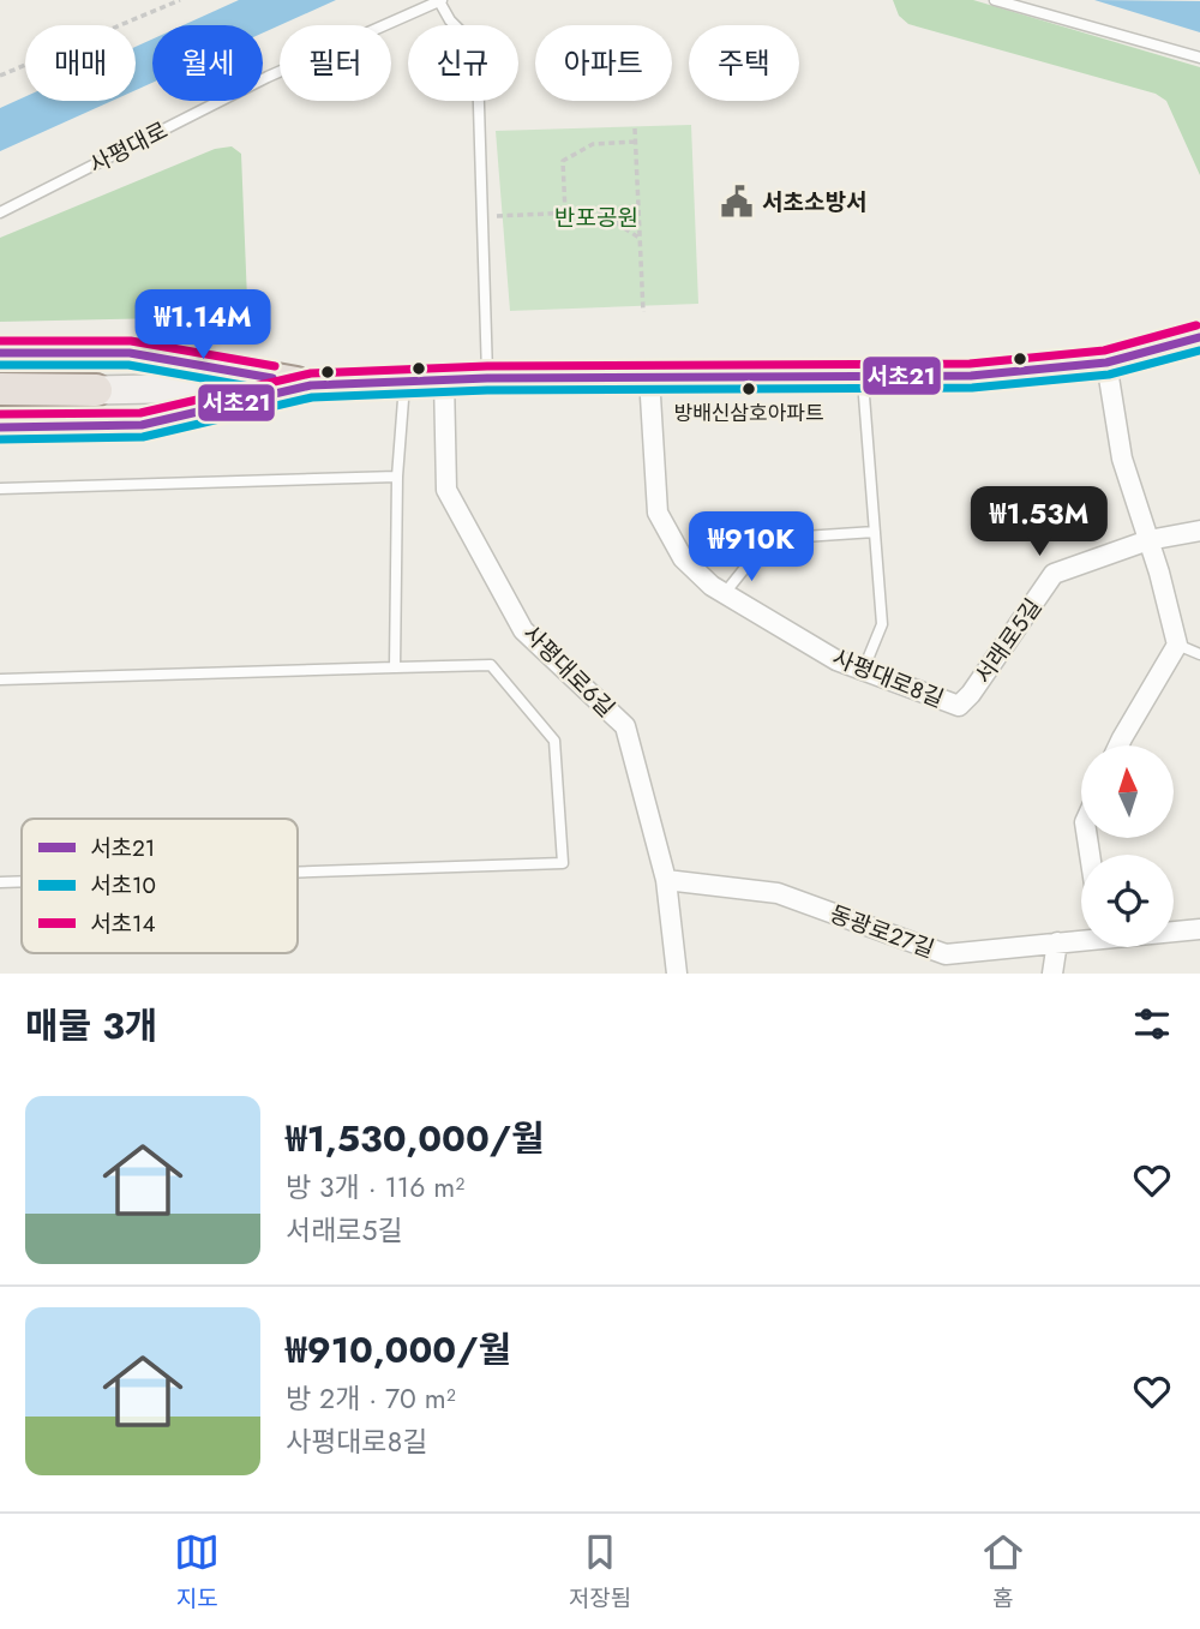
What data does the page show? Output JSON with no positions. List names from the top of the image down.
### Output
{
  "streets": {
    "street": [
      "서래로5길",
      "사평대로6길",
      "사평대로8길",
      "동광로27길"
    ],
    "lane": ["사평대로"]
  },
  "crossings": [
    ["서래로5길", "사평대로8길"],
    ["사평대로6길", "동광로27길"]
  ],
  "parks": ["반포공원"],
  "places": {
    "public building": ["서초소방서"],
    "other": ["방배신삼호아파트"]
  },
  "lines": ["transit line 서초14", "transit line 서초21", "transit line 서초10"],
  "legend": ["서초21", "서초10", "서초14"],
  "north": "top",
  "page": {
    "chip": [
      "매매",
      "월세",
      "필터",
      "신규",
      "아파트",
      "주택"
    ],
    "price": ["₩1.14M", "₩1.53M", "₩910K"],
    "heading": "매물 3개",
    "list": [
      {
        "name": "₩1,530,000/월",
        "note": "방 3개 · 116 m² · 서래로5길"
      },
      {
        "name": "₩910,000/월",
        "note": "방 2개 · 70 m² · 사평대로8길"
      }
    ],
    "tabs": ["지도", "저장됨", "홈"]
  }
}
